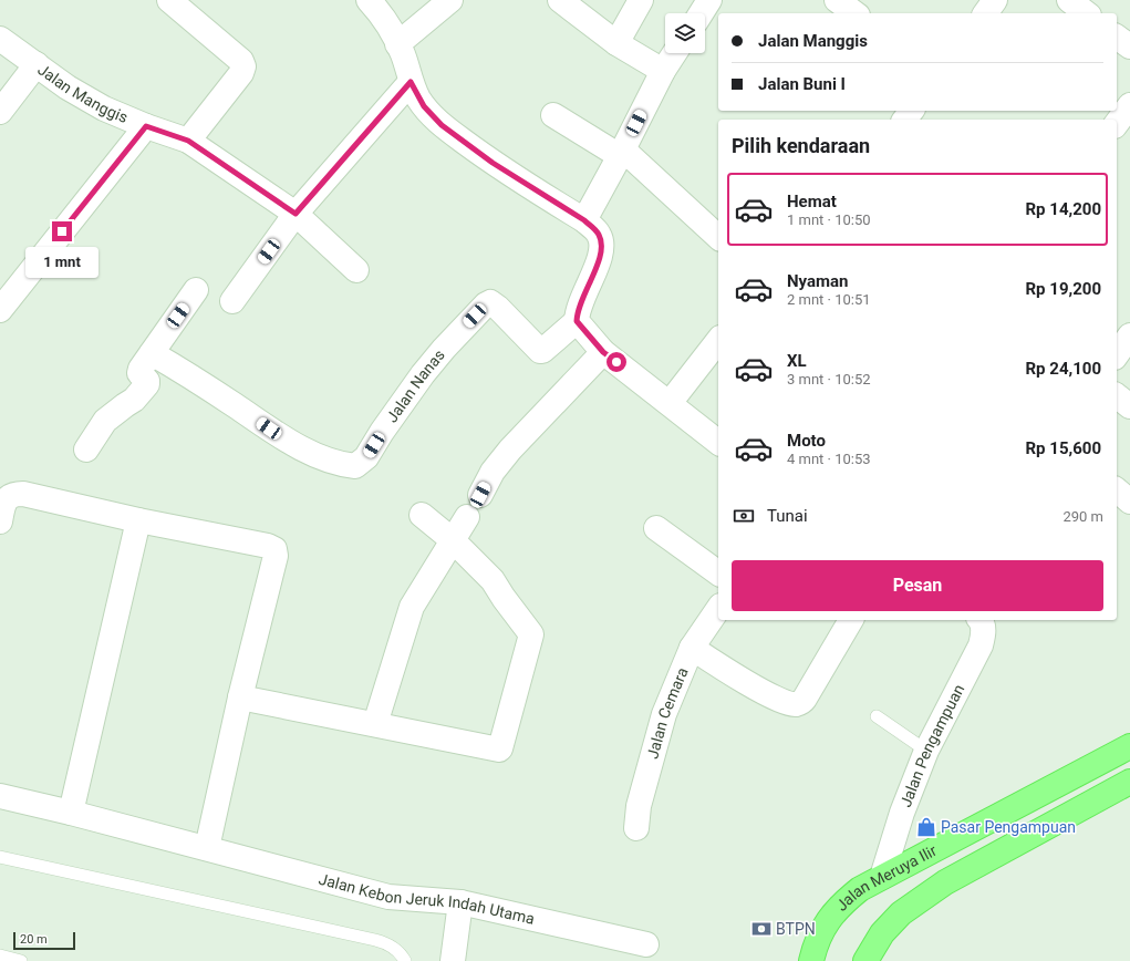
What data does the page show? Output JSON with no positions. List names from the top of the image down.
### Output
{
  "streets": {
    "main road": ["Jalan Meruya Ilir"],
    "street": [
      "Jalan Manggis",
      "Jalan Nanas",
      "Jalan Cemara",
      "Jalan Pengampuan",
      "Jalan Kebon Jeruk Indah Utama"
    ]
  },
  "crossings": [
    ["Jalan Pengampuan", "Jalan Meruya Ilir"]
  ],
  "places": {
    "shop": ["Pasar Pengampuan"],
    "bank": ["BTPN"]
  },
  "scale_bar": "20 m",
  "page": {
    "banner": ["Jalan Manggis", "Jalan Buni I"],
    "heading": "Pilih kendaraan",
    "list": [
      {
        "name": "Hemat",
        "note": "1 mnt · 10:50",
        "value": "Rp 14,200"
      },
      {
        "name": "Nyaman",
        "note": "2 mnt · 10:51",
        "value": "Rp 19,200"
      },
      {
        "name": "XL",
        "note": "3 mnt · 10:52",
        "value": "Rp 24,100"
      },
      {
        "name": "Moto",
        "note": "4 mnt · 10:53",
        "value": "Rp 15,600"
      }
    ],
    "bubble": "1 mnt",
    "pay": ["Tunai", "290 m"],
    "buttons": "Pesan",
    "scale": "20 m"
  }
}
